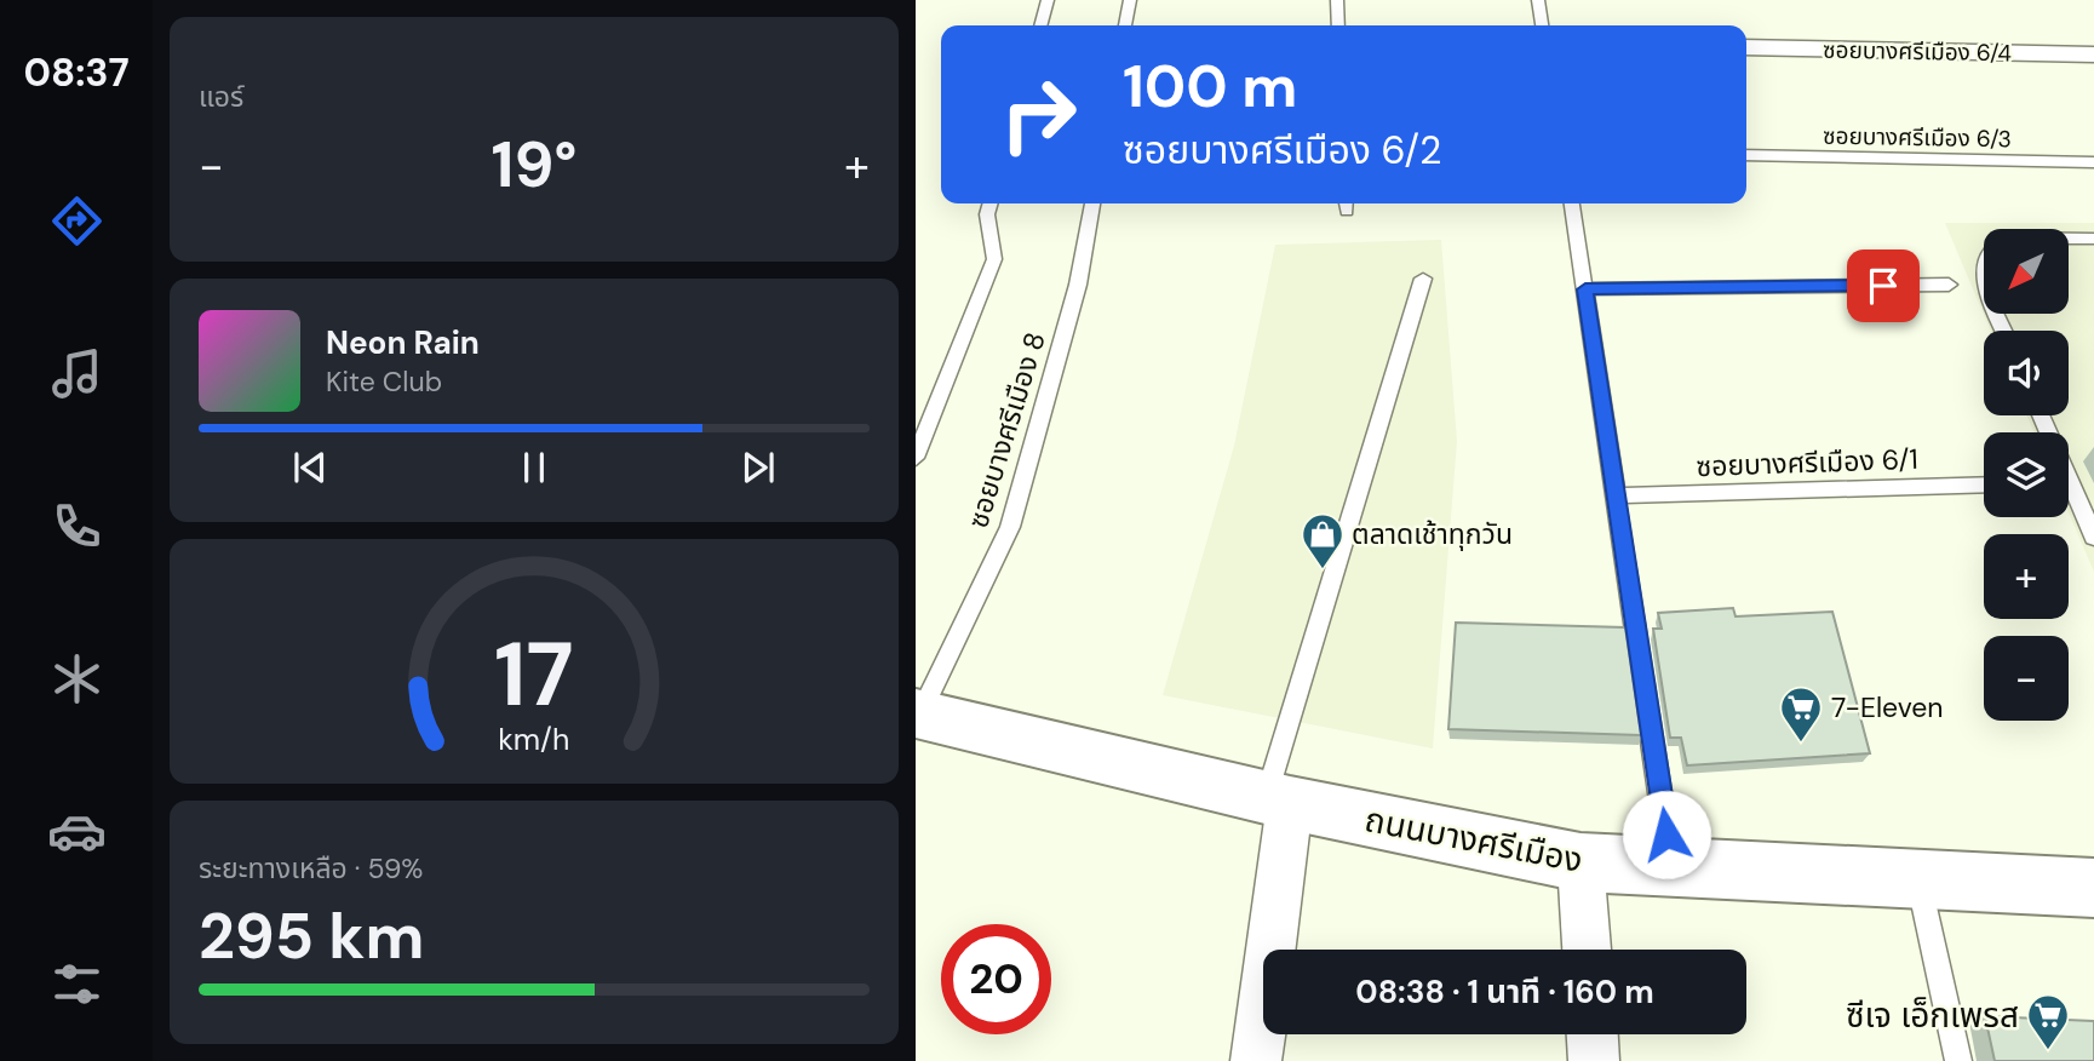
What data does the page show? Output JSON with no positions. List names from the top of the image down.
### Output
{
  "streets": {
    "street": ["ซอยบางศรีเมือง 6/4", "ถนนบางศรีเมือง"],
    "lane": ["ซอยบางศรีเมือง 6/3", "ซอยบางศรีเมือง 8", "ซอยบางศรีเมือง 6/1"]
  },
  "crossings": [
    ["ซอยบางศรีเมือง 8", "ถนนบางศรีเมือง"]
  ],
  "places": {
    "shop": ["ตลาดเช้าทุกวัน"],
    "supermarket": ["7-Eleven", "ซีเจ เอ็กเพรส"]
  },
  "north": "bottom left",
  "page": {
    "tabs": "08:37",
    "tile": [
      "แอร์",
      ["ระยะทางเหลือ · 59%", "295 km"]
    ],
    "turn": ["100 m", "ซอยบางศรีเมือง 6/2"],
    "heat": ["−", "19°", "+"],
    "map_buttons": ["+", "−"],
    "song": ["Neon Rain", "Kite Club"],
    "limit": "20",
    "trip": "08:38 · 1 นาที · 160 m",
    "gauge": ["17", "km/h"]
  }
}
